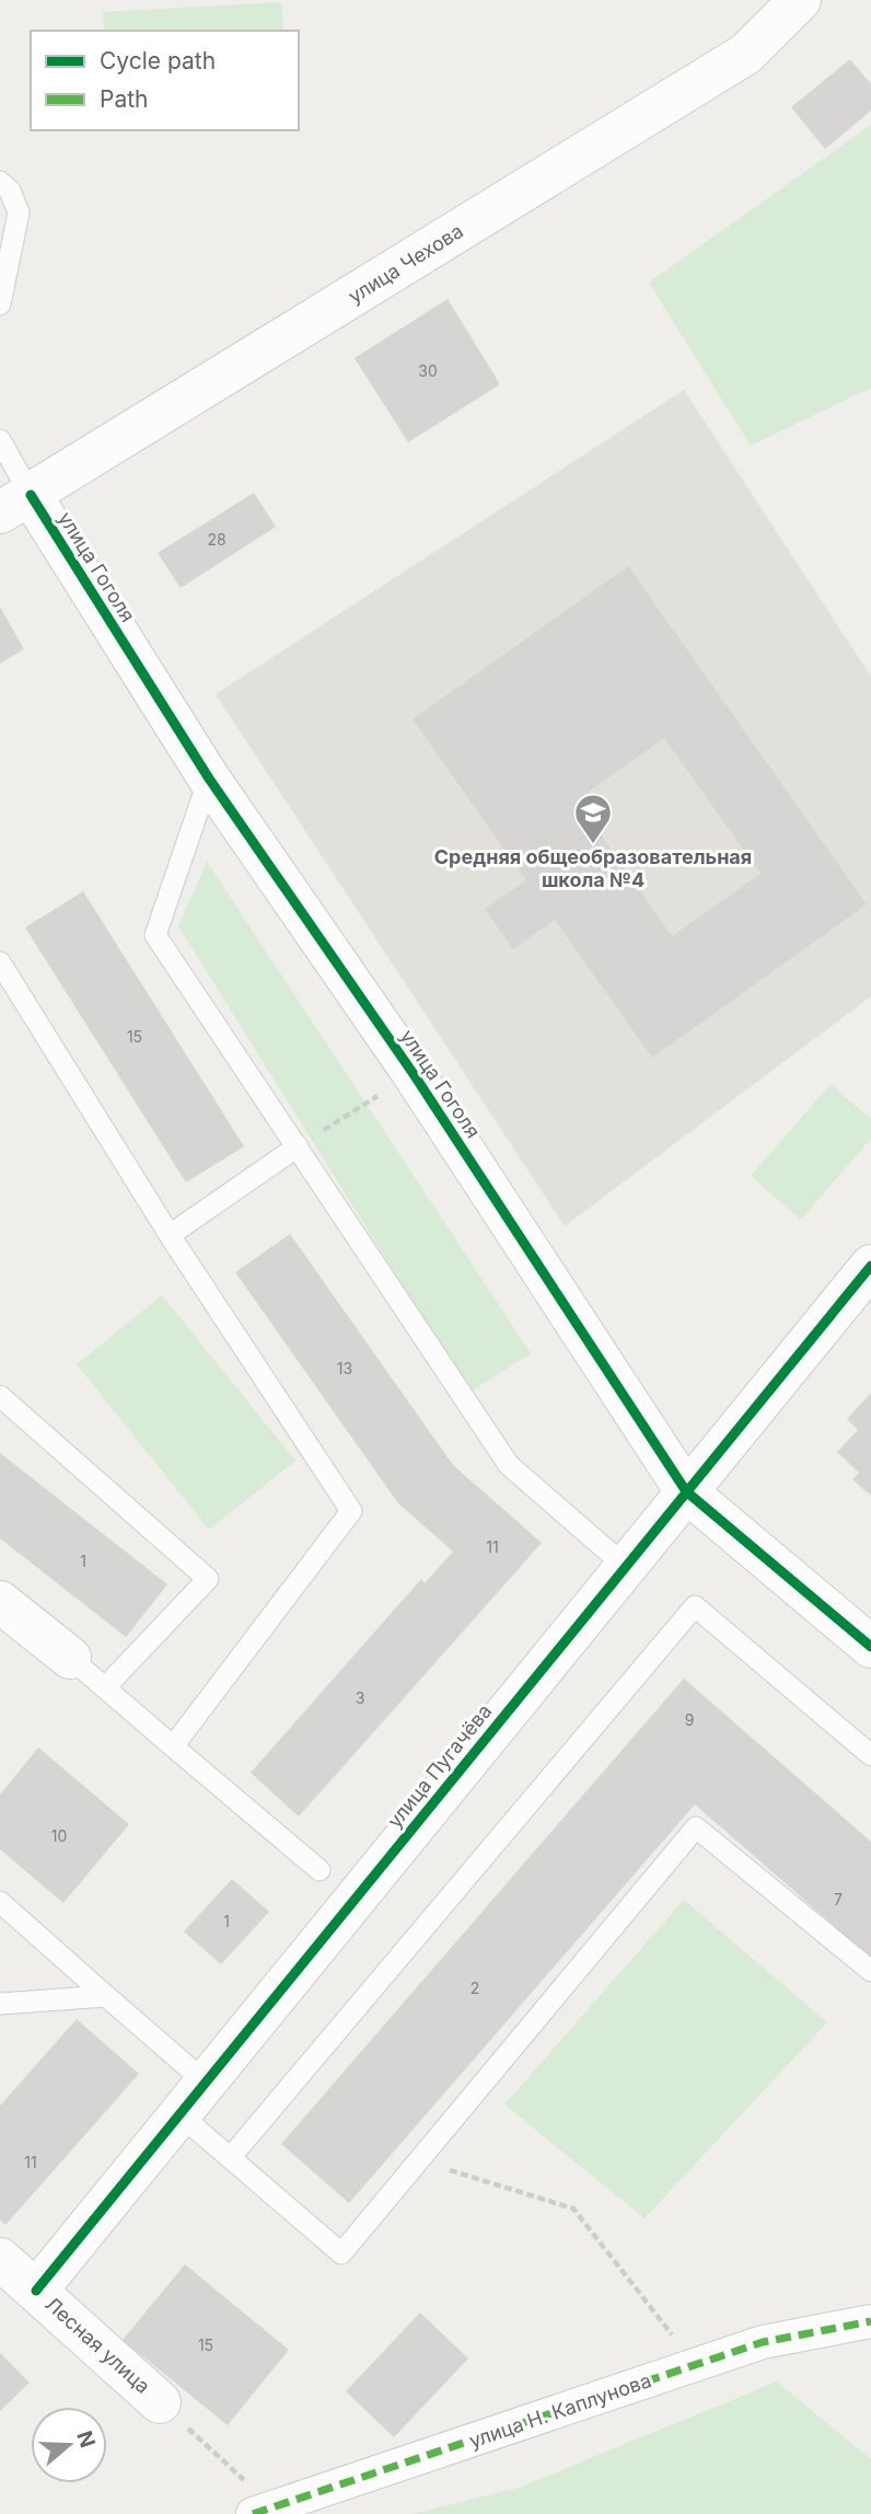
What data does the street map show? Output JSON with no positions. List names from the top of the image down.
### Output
{
  "streets": {
    "street": [
      "улица Чехова",
      "улица Гоголя",
      "улица Пугачёва",
      "Лесная улица",
      "улица Н. Каплунова"
    ]
  },
  "crossings": [
    ["улица Чехова", "улица Гоголя"],
    ["улица Гоголя", "улица Пугачёва"],
    ["улица Пугачёва", "Лесная улица"]
  ],
  "places": {
    "school or university": ["Средняя общеобразовательная школа №4"]
  },
  "house_numbers": [
    "30",
    "28",
    "15",
    "13",
    "11",
    "1",
    "3",
    "9",
    "10",
    "7",
    "1",
    "2",
    "11",
    "15"
  ],
  "legend": ["Cycle path", "Path"],
  "north": "right"
}
